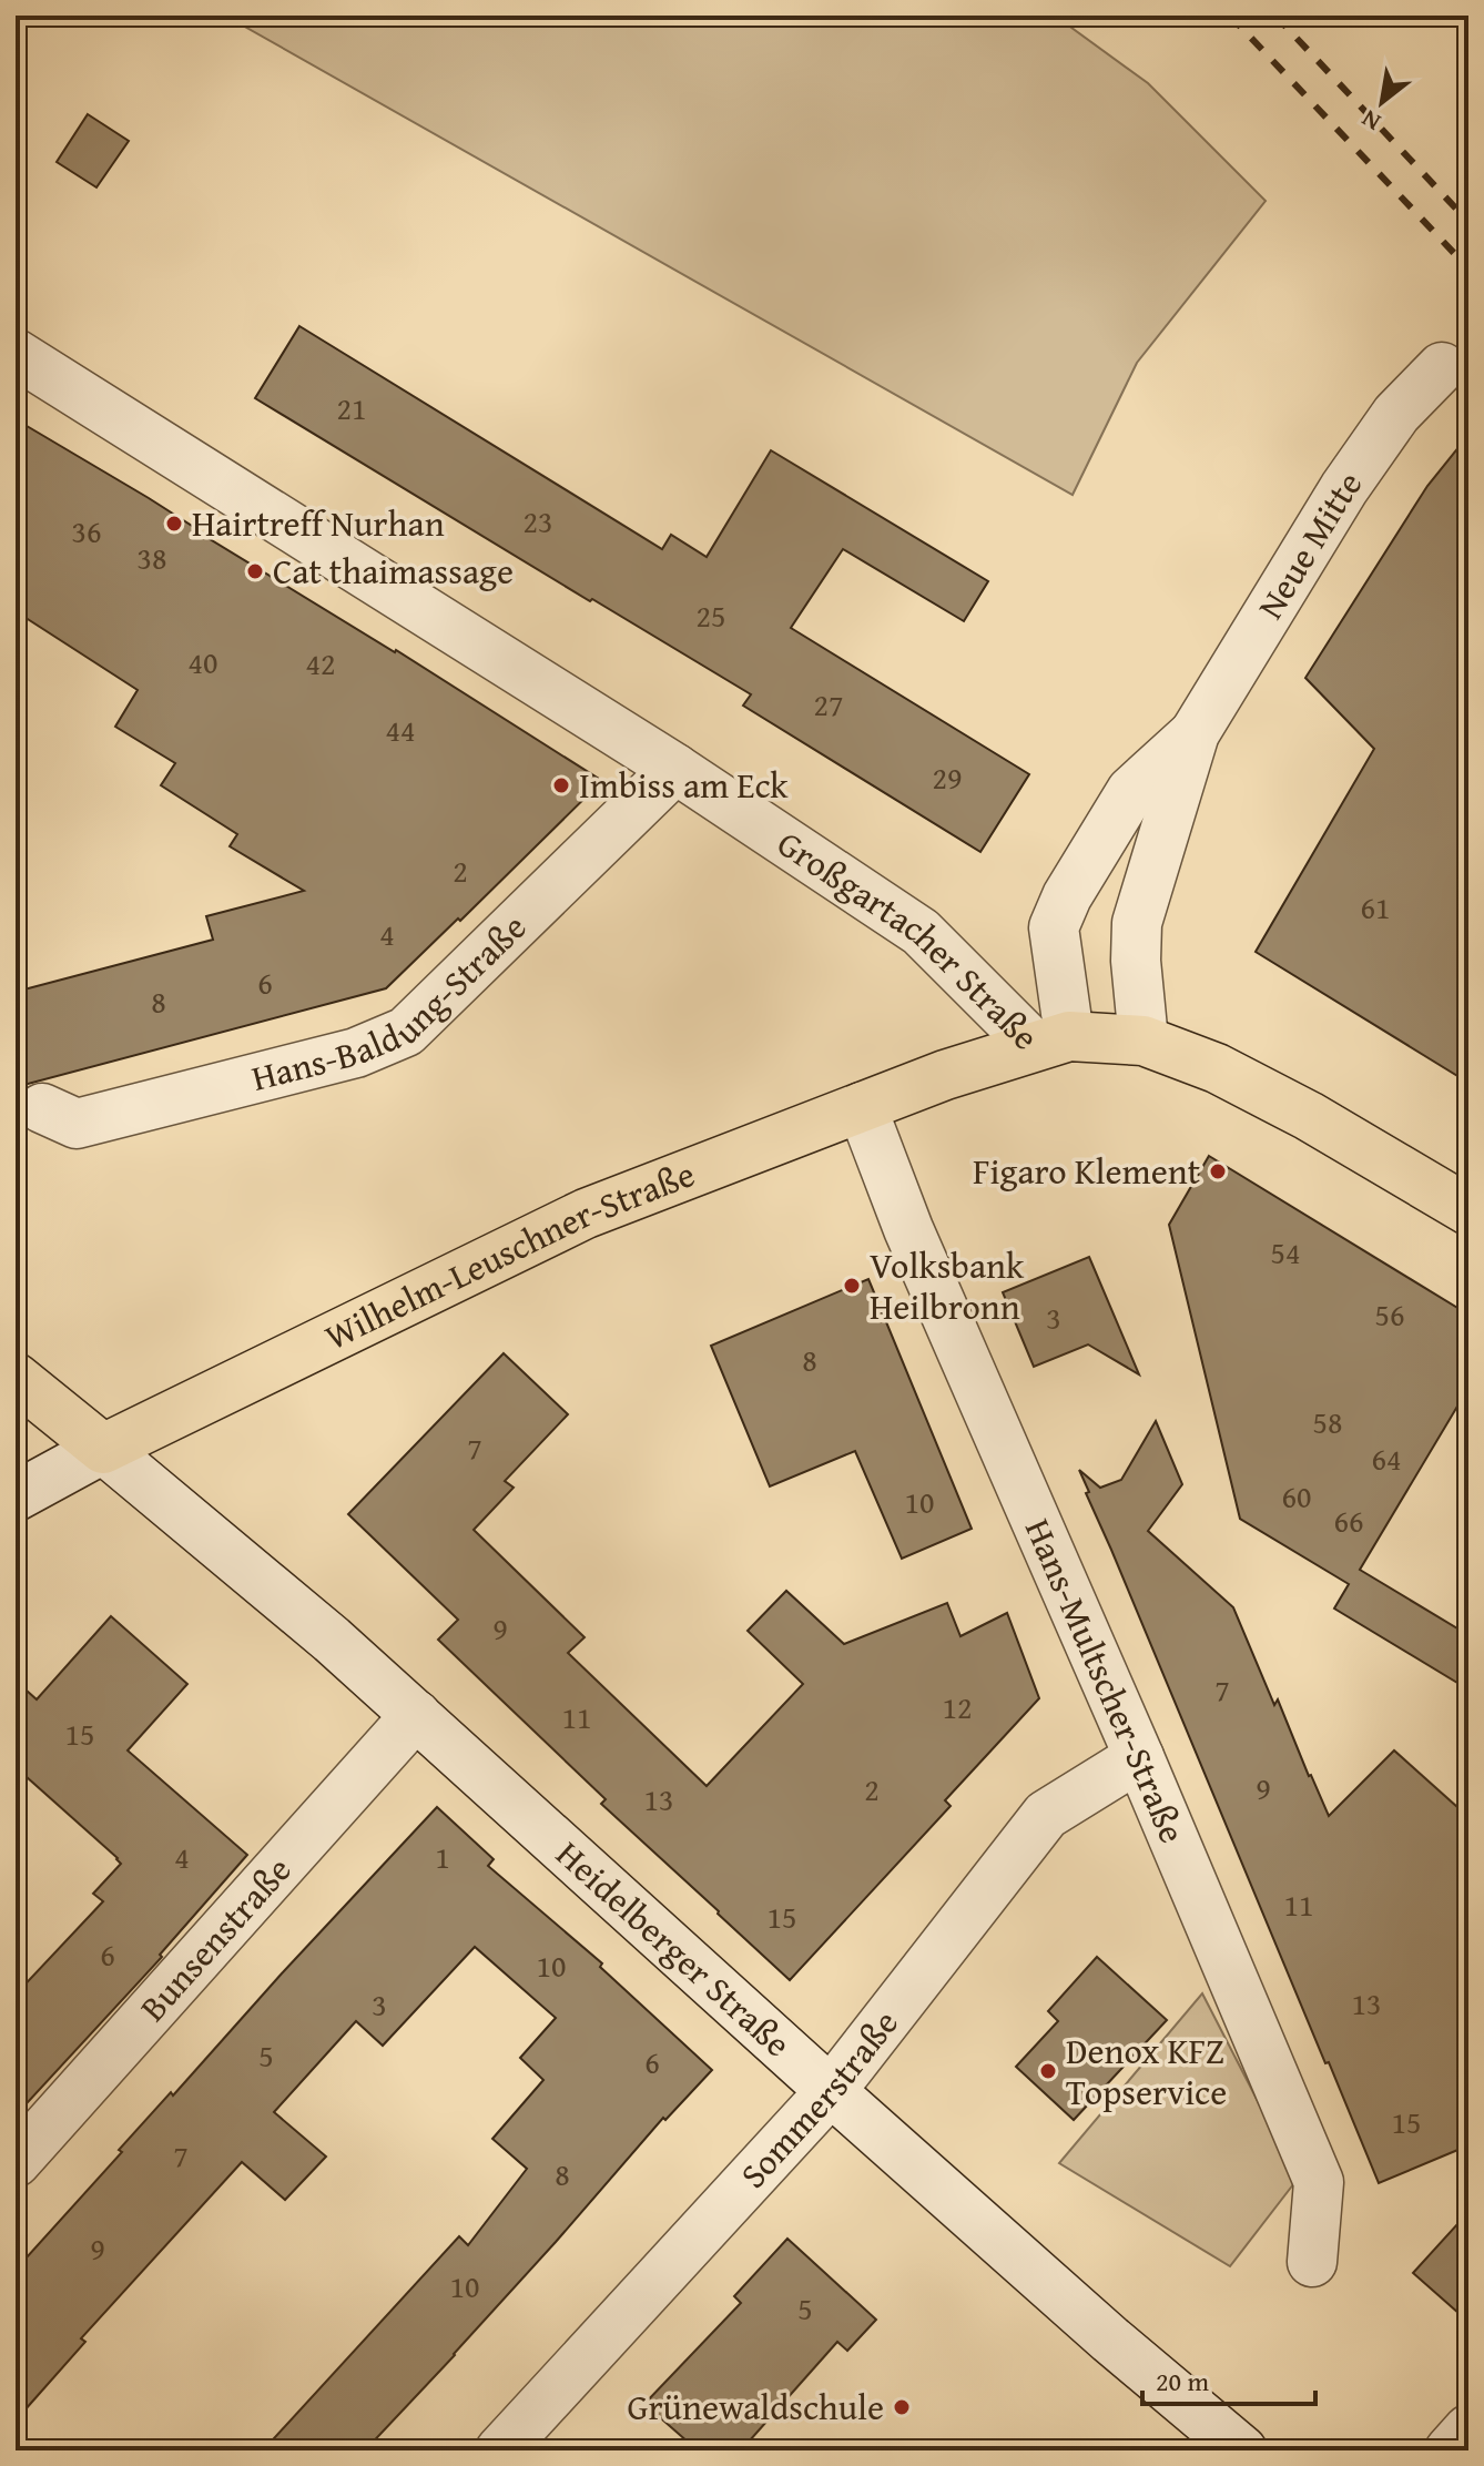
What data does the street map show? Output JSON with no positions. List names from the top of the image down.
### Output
{
  "streets": {
    "main road": ["Großgartacher Straße", "Wilhelm-Leuschner-Straße"],
    "street": [
      "Neue Mitte",
      "Hans-Baldung-Straße",
      "Hans-Multscher-Straße",
      "Bunsenstraße",
      "Heidelberger Straße",
      "Sommerstraße"
    ]
  },
  "crossings": [
    ["Neue Mitte", "Großgartacher Straße"],
    ["Neue Mitte", "Wilhelm-Leuschner-Straße"],
    ["Großgartacher Straße", "Hans-Baldung-Straße"],
    ["Großgartacher Straße", "Wilhelm-Leuschner-Straße"],
    ["Wilhelm-Leuschner-Straße", "Hans-Multscher-Straße"],
    ["Wilhelm-Leuschner-Straße", "Heidelberger Straße"],
    ["Hans-Multscher-Straße", "Sommerstraße"],
    ["Bunsenstraße", "Heidelberger Straße"],
    ["Heidelberger Straße", "Sommerstraße"]
  ],
  "places": [
    "Hairtreff Nurhan",
    "Cat thaimassage",
    "Imbiss am Eck",
    "Figaro Klement",
    "Volksbank Heilbronn",
    "Denox KFZ Topservice",
    "Grünewaldschule"
  ],
  "house_numbers": [
    "21",
    "23",
    "36",
    "38",
    "25",
    "40",
    "42",
    "27",
    "44",
    "29",
    "2",
    "61",
    "4",
    "6",
    "8",
    "54",
    "56",
    "3",
    "8",
    "58",
    "7",
    "64",
    "60",
    "10",
    "66",
    "9",
    "7",
    "12",
    "11",
    "15",
    "9",
    "2",
    "13",
    "4",
    "1",
    "11",
    "15",
    "6",
    "10",
    "13",
    "3",
    "5",
    "6",
    "15",
    "7",
    "8",
    "9",
    "10",
    "5"
  ],
  "scale_bar": "20 m",
  "north": "bottom left"
}
